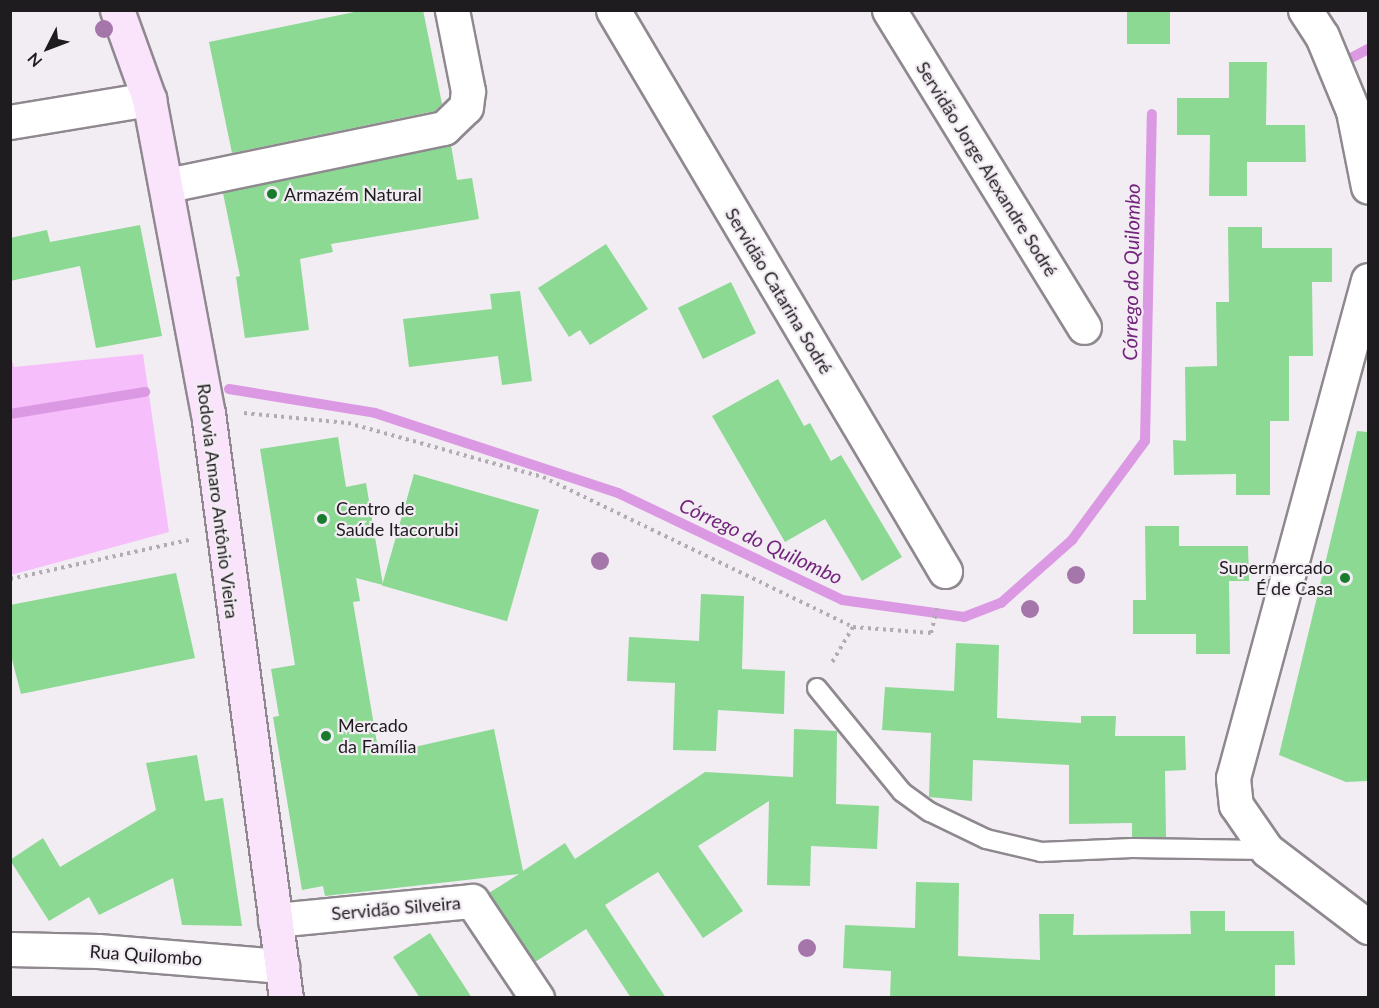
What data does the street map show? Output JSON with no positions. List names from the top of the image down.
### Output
{
  "streets": {
    "main road": ["Rodovia Amaro Antônio Vieira"],
    "street": [
      "Servidão Jorge Alexandre Sodré",
      "Servidão Catarina Sodré",
      "Servidão Silveira",
      "Rua Quilombo"
    ]
  },
  "crossings": [
    ["Rodovia Amaro Antônio Vieira", "Servidão Silveira"],
    ["Rodovia Amaro Antônio Vieira", "Rua Quilombo"]
  ],
  "water": ["Córrego do Quilombo"],
  "places": [
    "Armazém Natural",
    "Centro de Saúde Itacorubi",
    "Supermercado É de Casa",
    "Mercado da Família"
  ],
  "north": "bottom left"
}
